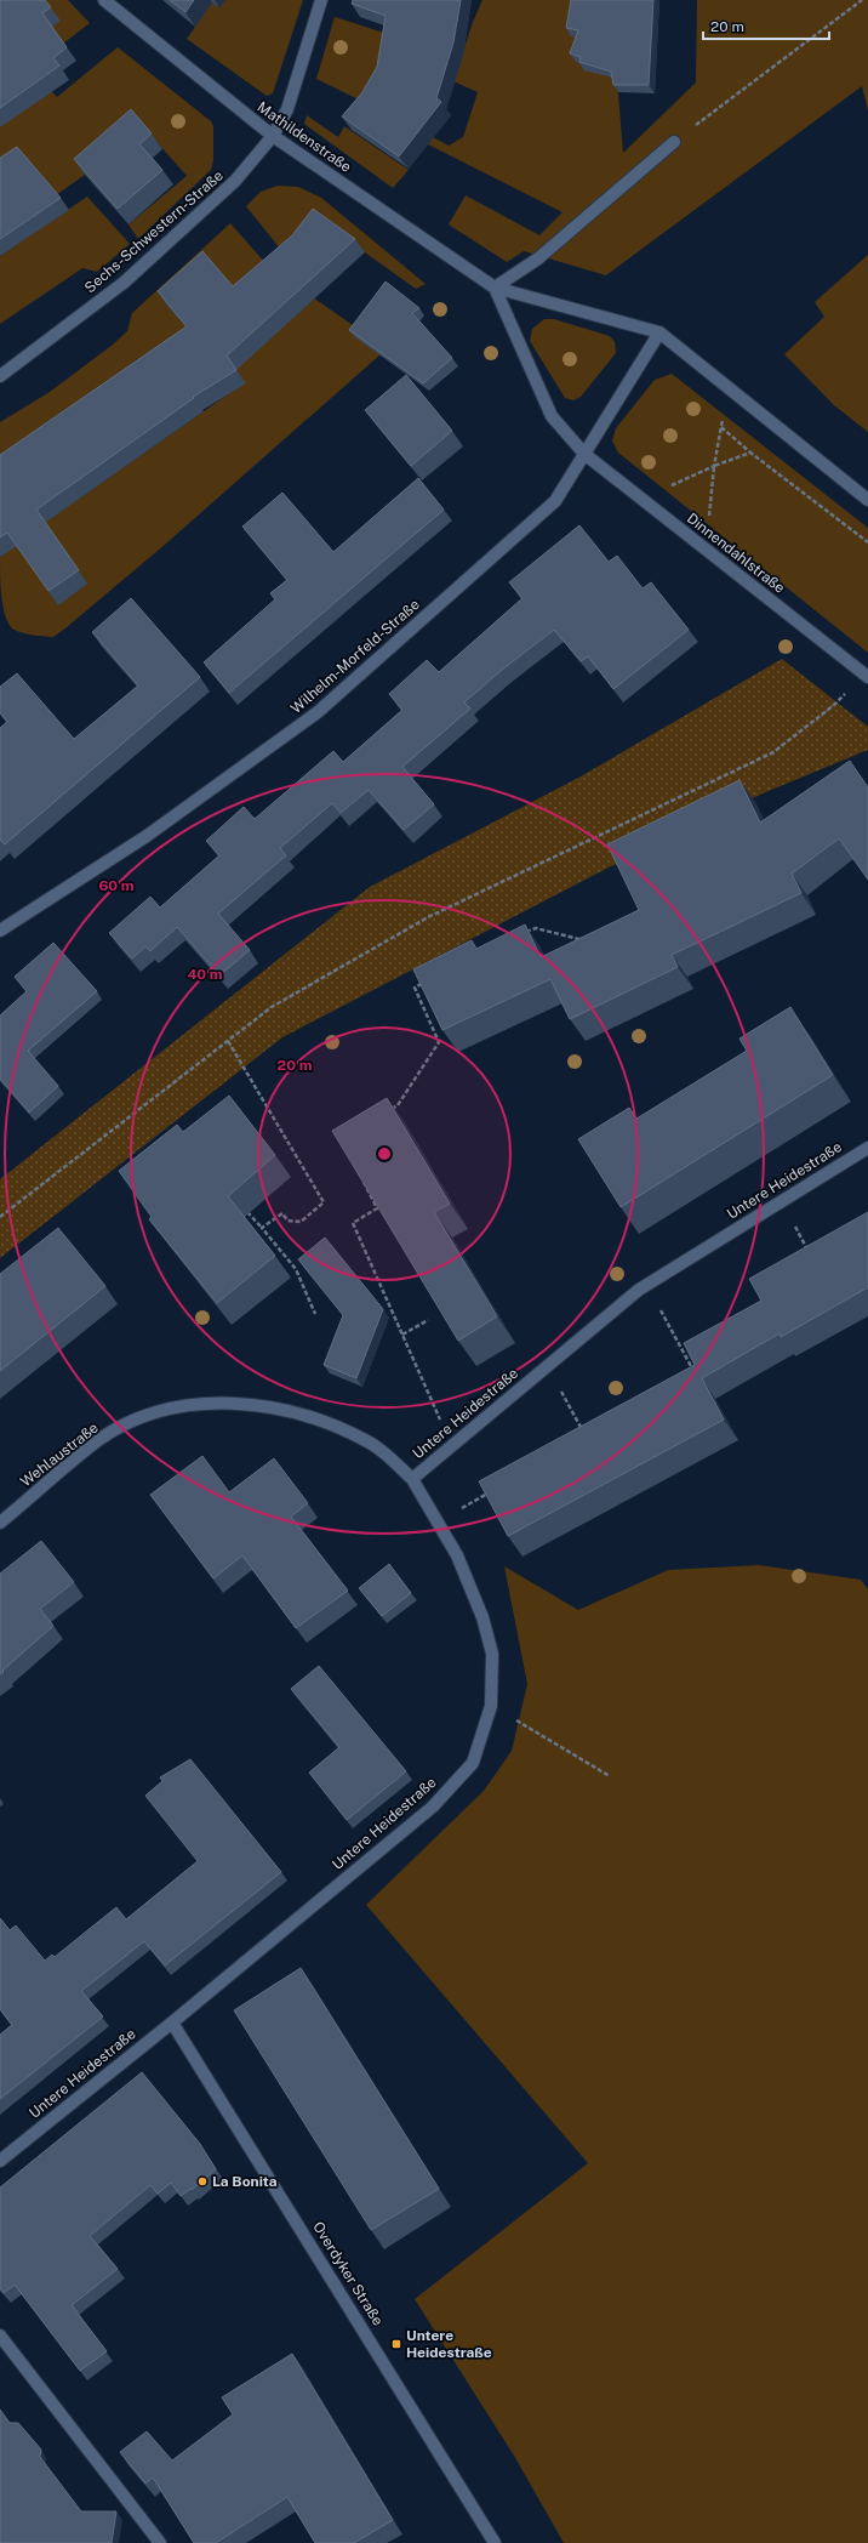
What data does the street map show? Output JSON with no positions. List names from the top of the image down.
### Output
{
  "streets": {
    "street": [
      "Mathildenstraße",
      "Sechs-Schwestern-Straße",
      "Dinnendahlstraße",
      "Wilhelm-Morfeld-Straße",
      "Untere Heidestraße",
      "Wehlaustraße",
      "Overdyker Straße"
    ]
  },
  "crossings": [
    ["Mathildenstraße", "Sechs-Schwestern-Straße"],
    ["Mathildenstraße", "Wilhelm-Morfeld-Straße"],
    ["Dinnendahlstraße", "Wilhelm-Morfeld-Straße"],
    ["Untere Heidestraße", "Wehlaustraße"],
    ["Untere Heidestraße", "Overdyker Straße"]
  ],
  "places": {
    "other": ["La Bonita"],
    "transit": ["Untere Heidestraße"]
  },
  "scale_bar": "20 m",
  "rings": ["60 m", "40 m", "20 m"]
}
